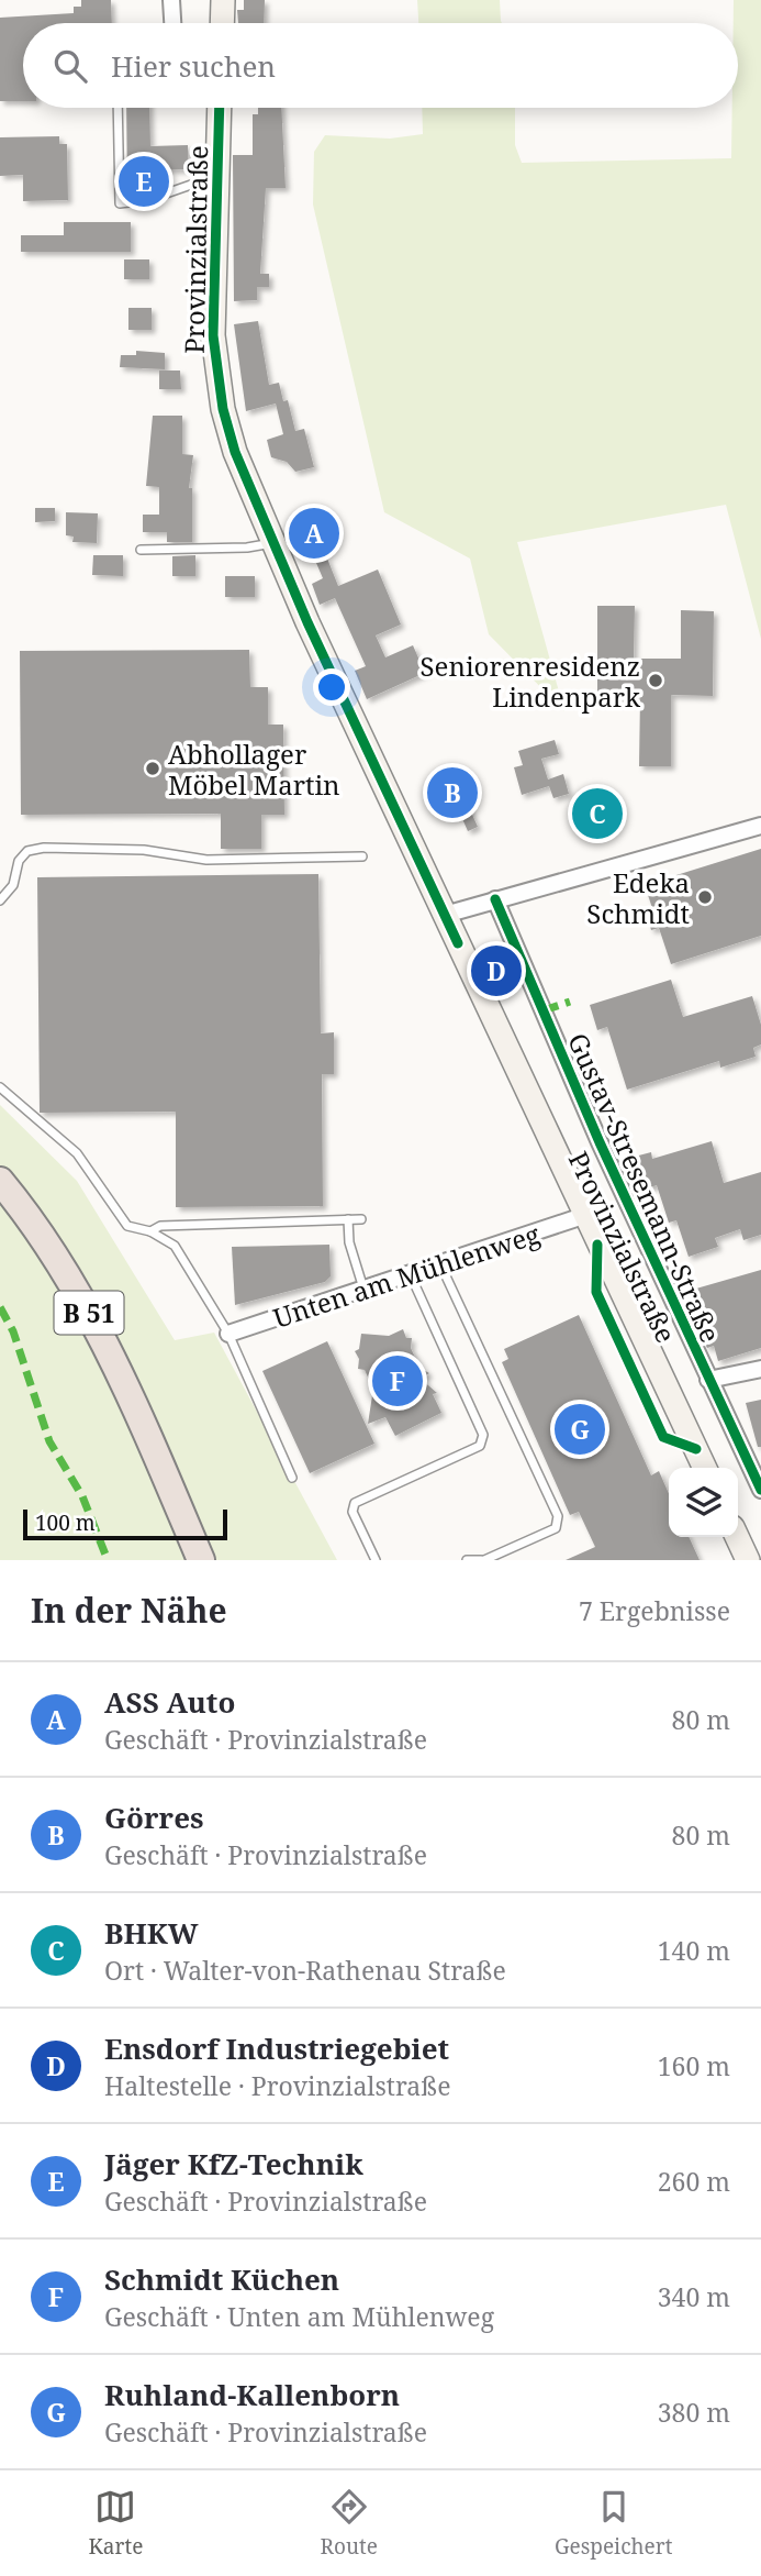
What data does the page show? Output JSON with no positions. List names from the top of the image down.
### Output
{
  "streets": {
    "highway": ["B 51"],
    "main road": ["Provinzialstraße"],
    "street": ["Gustav-Stresemann-Straße", "Unten am Mühlenweg"]
  },
  "crossings": [
    ["Provinzialstraße", "Unten am Mühlenweg"]
  ],
  "places": ["Seniorenresidenz Lindenpark", "Abhollager Möbel Martin", "Edeka Schmidt"],
  "scale_bar": "100 m",
  "page": {
    "search": "Hier suchen",
    "pins": [
      "E",
      "A",
      "B",
      "C",
      "D",
      "F",
      "G"
    ],
    "scale": "100 m",
    "heading": ["In der Nähe", "7 Ergebnisse"],
    "list": [
      {
        "mark": "A",
        "name": "ASS Auto",
        "note": "Geschäft · Provinzialstraße",
        "value": "80 m"
      },
      {
        "mark": "B",
        "name": "Görres",
        "note": "Geschäft · Provinzialstraße",
        "value": "80 m"
      },
      {
        "mark": "C",
        "name": "BHKW",
        "note": "Ort · Walter-von-Rathenau Straße",
        "value": "140 m"
      },
      {
        "mark": "D",
        "name": "Ensdorf Industriegebiet",
        "note": "Haltestelle · Provinzialstraße",
        "value": "160 m"
      },
      {
        "mark": "E",
        "name": "Jäger KfZ-Technik",
        "note": "Geschäft · Provinzialstraße",
        "value": "260 m"
      },
      {
        "mark": "F",
        "name": "Schmidt Küchen",
        "note": "Geschäft · Unten am Mühlenweg",
        "value": "340 m"
      },
      {
        "mark": "G",
        "name": "Ruhland-Kallenborn",
        "note": "Geschäft · Provinzialstraße",
        "value": "380 m"
      }
    ],
    "nav": ["Karte", "Route", "Gespeichert"]
  }
}
